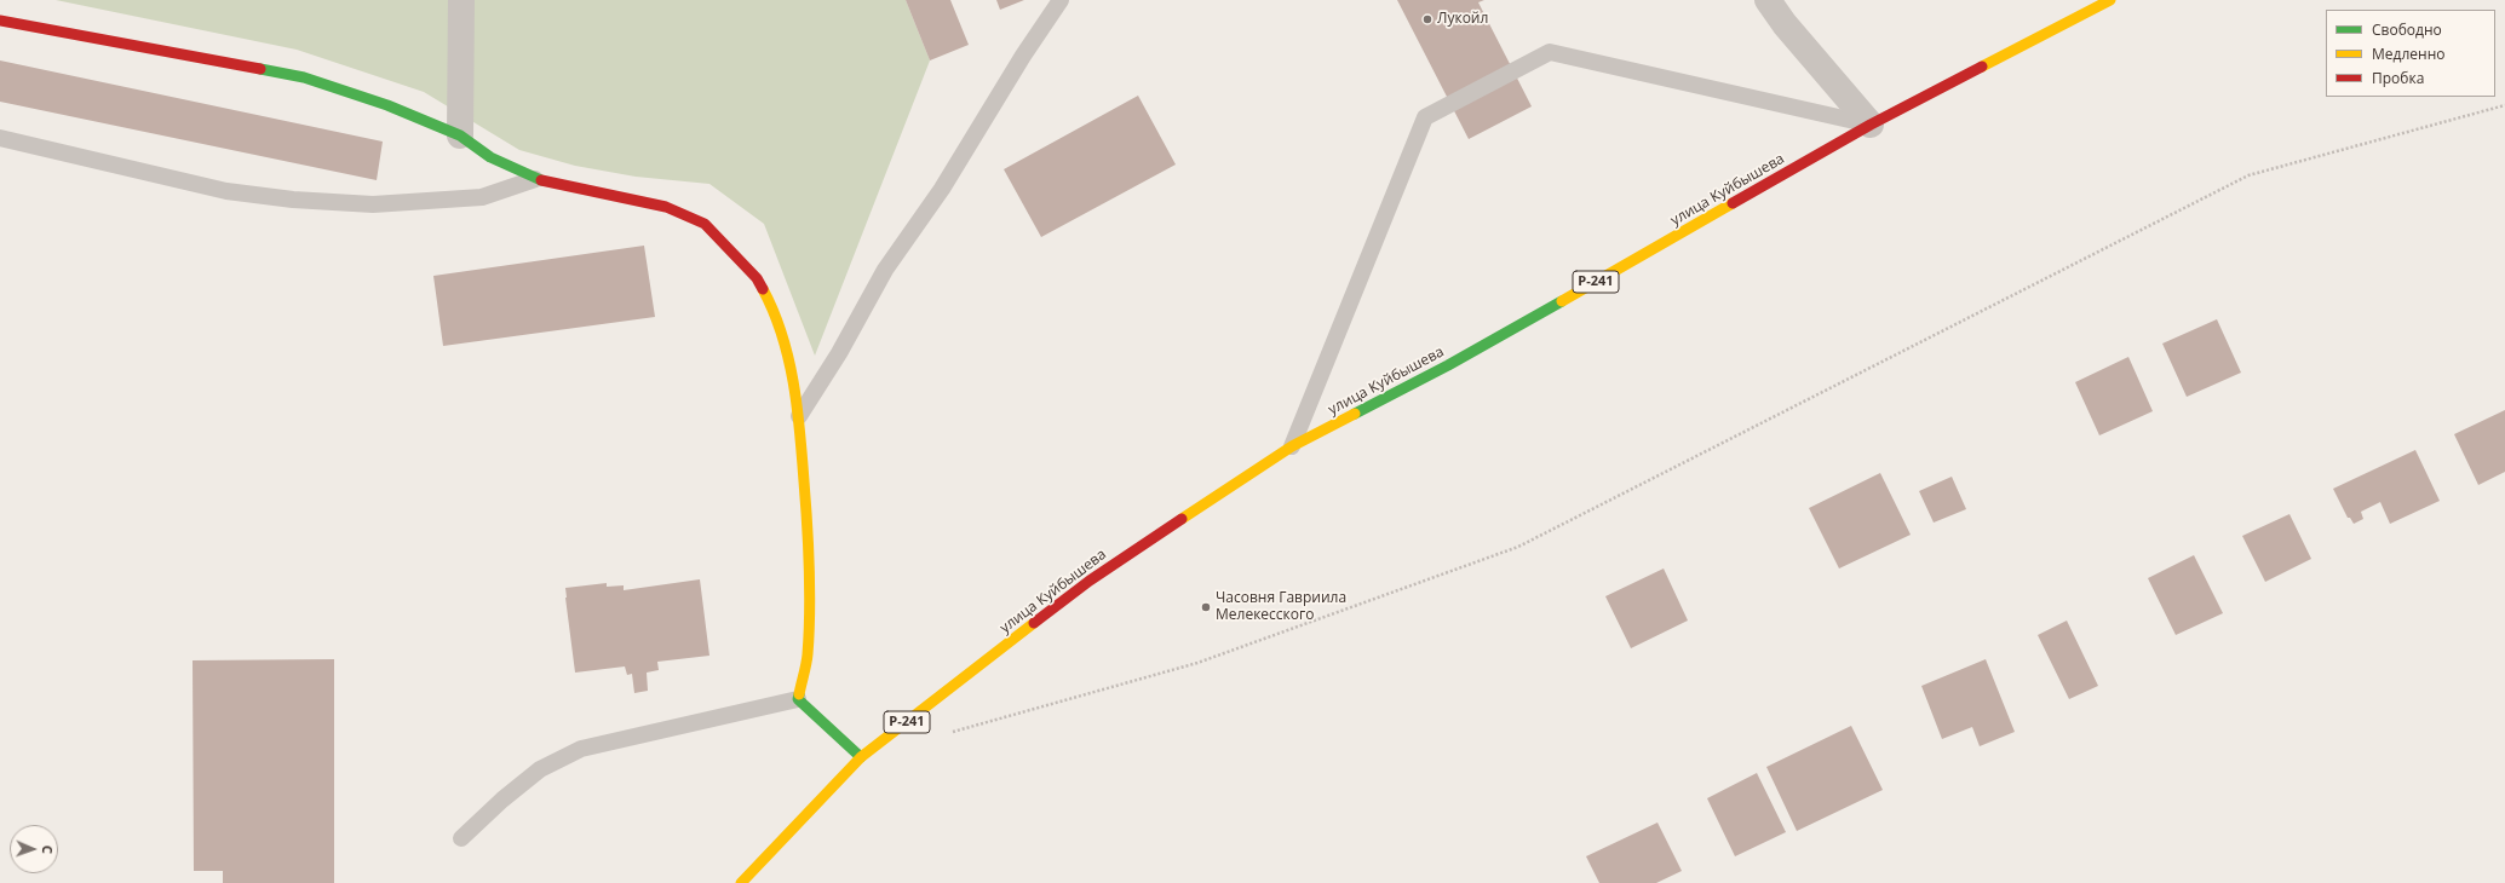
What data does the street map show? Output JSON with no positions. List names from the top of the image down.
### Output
{
  "streets": {
    "main road": ["улица Куйбышева", "Р-241"]
  },
  "places": ["Лукойл", "Часовня Гавриила Мелекесского"],
  "legend": ["Свободно", "Медленно", "Пробка"],
  "north": "right"
}
